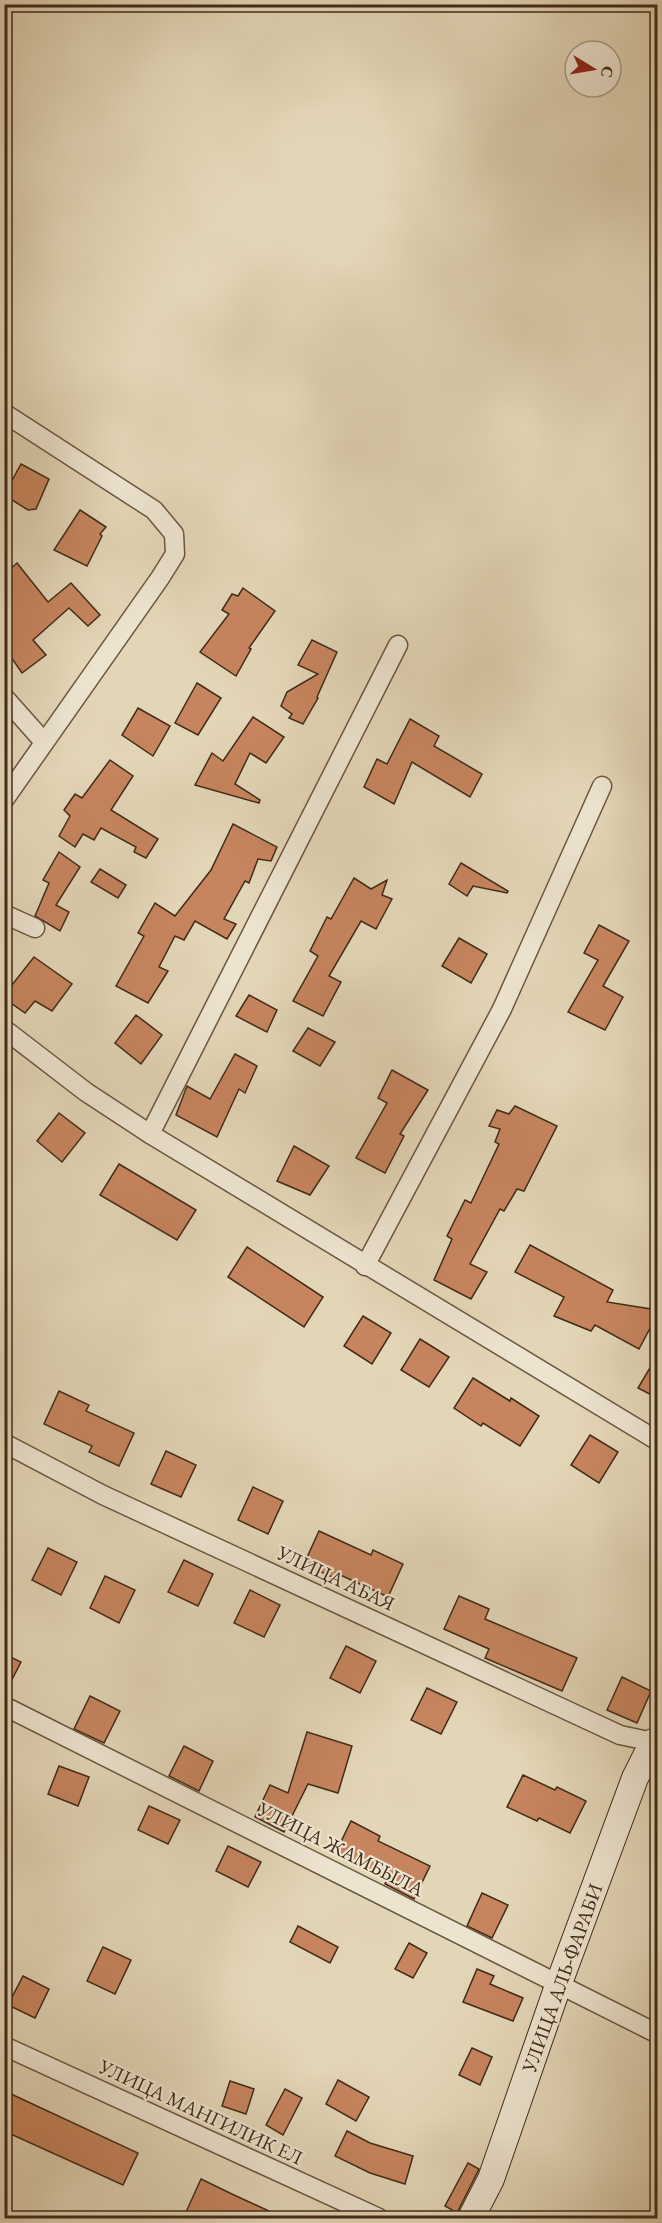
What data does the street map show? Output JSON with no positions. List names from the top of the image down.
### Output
{
  "streets": {
    "street": [
      "УЛИЦА АБАЯ",
      "УЛИЦА ЖАМБЫЛА",
      "УЛИЦА АЛЬ-ФАРАБИ",
      "УЛИЦА МАНГИЛИК ЕЛ"
    ]
  },
  "crossings": [
    ["УЛИЦА АБАЯ", "УЛИЦА АЛЬ-ФАРАБИ"],
    ["УЛИЦА ЖАМБЫЛА", "УЛИЦА АЛЬ-ФАРАБИ"]
  ],
  "north": "right"
}
